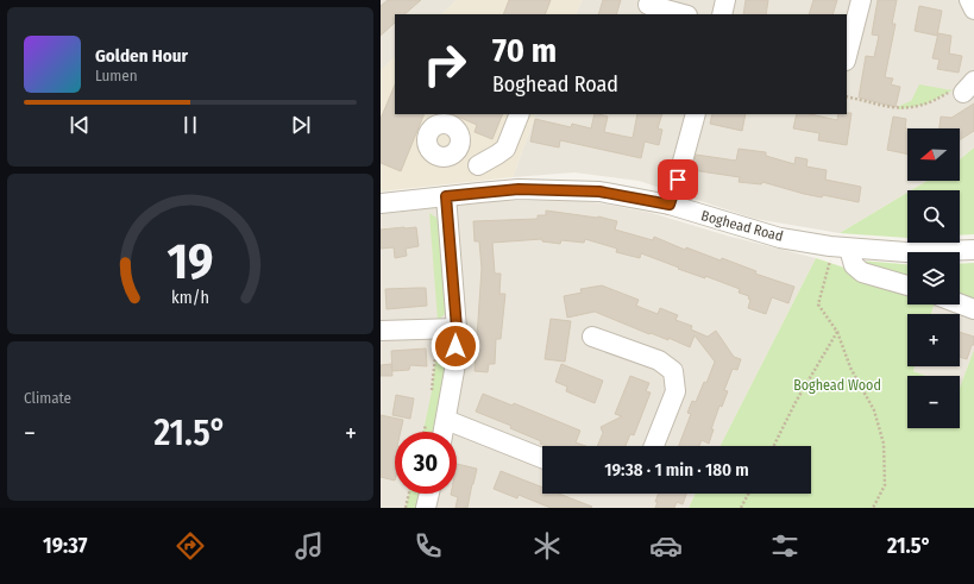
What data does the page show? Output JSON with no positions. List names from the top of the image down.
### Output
{
  "streets": {
    "street": ["Boghead Road"]
  },
  "parks": ["Boghead Wood"],
  "north": "left",
  "page": {
    "turn": ["70 m", "Boghead Road"],
    "song": ["Golden Hour", "Lumen"],
    "map_buttons": ["+", "−"],
    "tile": "Climate",
    "heat": ["−", "21.5°", "+"],
    "limit": "30",
    "trip": "19:38 · 1 min · 180 m",
    "tabs": ["19:37", "21.5°"],
    "gauge": ["19", "km/h"]
  }
}
